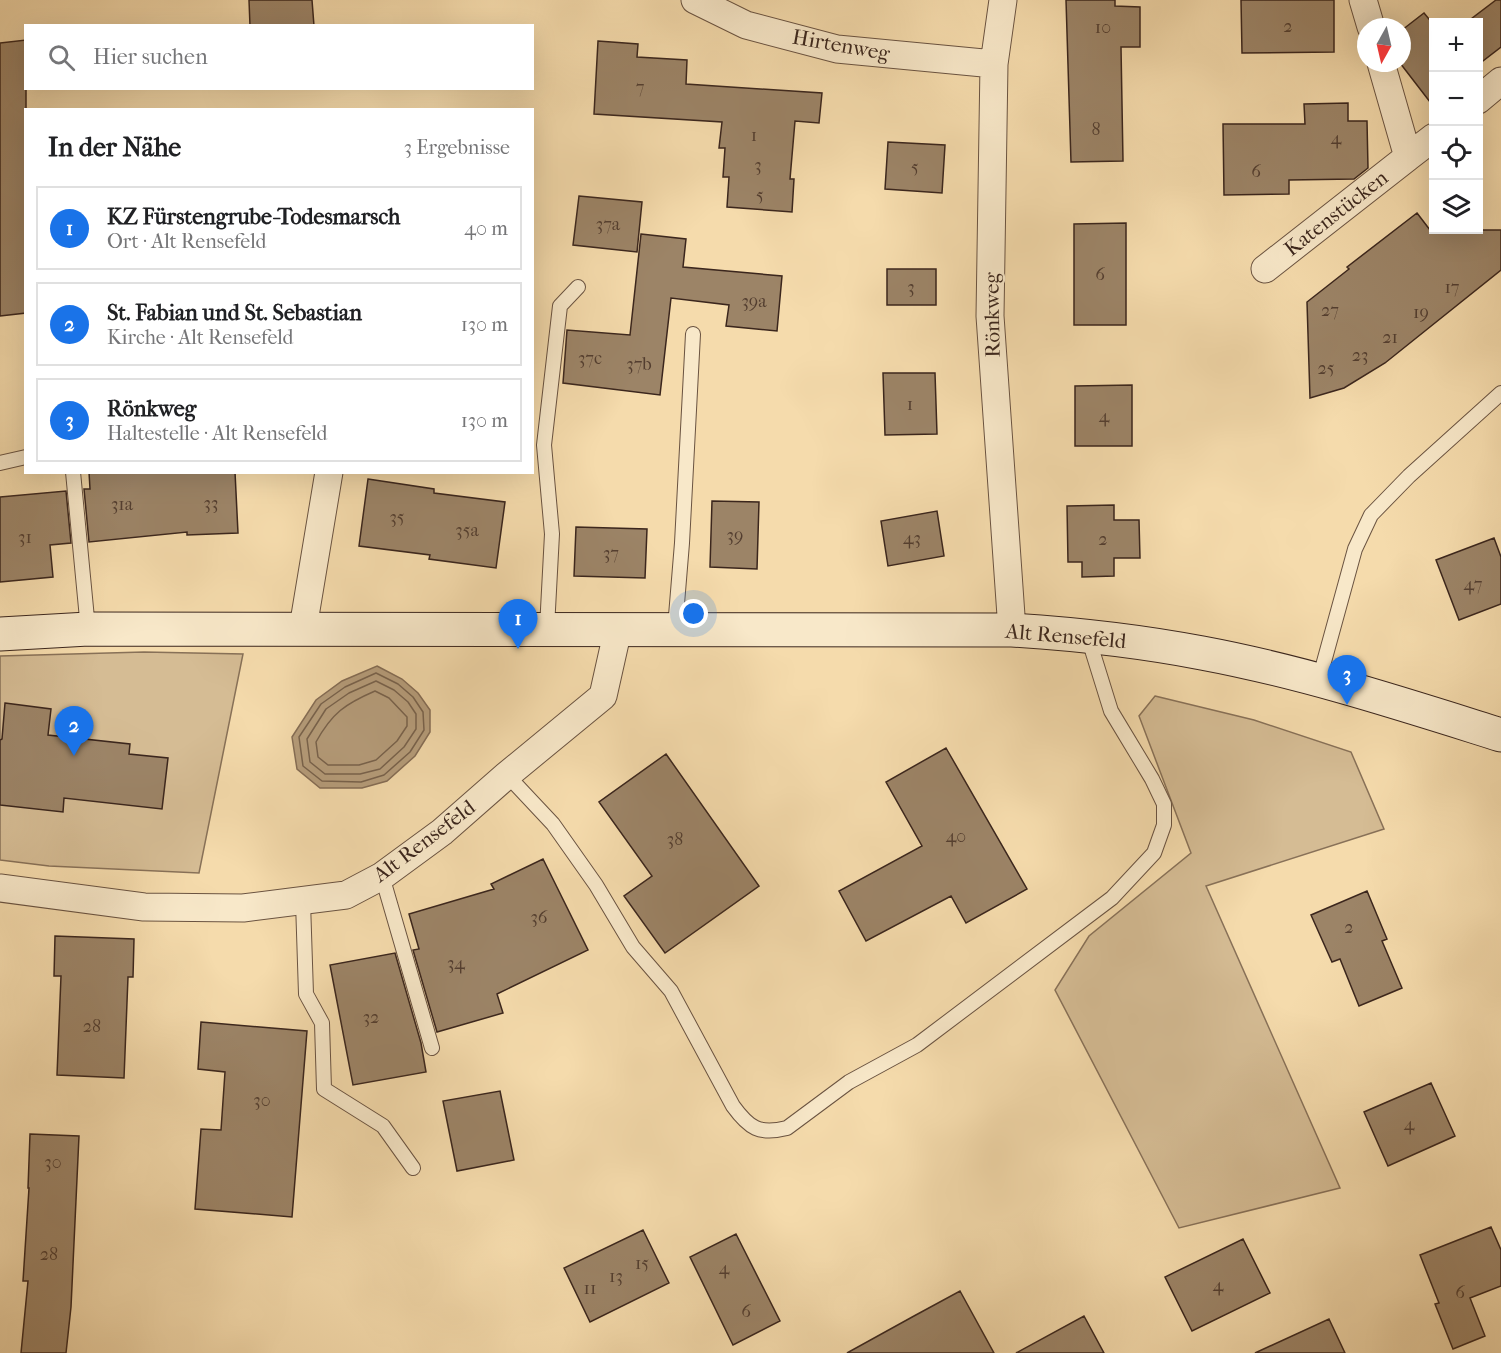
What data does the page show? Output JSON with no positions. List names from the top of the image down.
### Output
{
  "streets": {
    "main road": ["Alt Rensefeld"],
    "street": ["Hirtenweg", "Katenstücken", "Rönkweg"]
  },
  "crossings": [
    ["Hirtenweg", "Rönkweg"],
    ["Rönkweg", "Alt Rensefeld"]
  ],
  "house_numbers": [
    "2",
    "10",
    "7",
    "8",
    "1",
    "4",
    "3",
    "5",
    "6",
    "5",
    "37a",
    "6",
    "3",
    "17",
    "39a",
    "27",
    "19",
    "21",
    "23",
    "37c",
    "37b",
    "25",
    "1",
    "4",
    "33",
    "31a",
    "35",
    "35a",
    "39",
    "31",
    "43",
    "2",
    "37",
    "47",
    "40",
    "38",
    "36",
    "2",
    "34",
    "32",
    "28",
    "30",
    "4",
    "30",
    "28",
    "15",
    "4",
    "13",
    "4",
    "11",
    "6",
    "6"
  ],
  "north": "bottom",
  "page": {
    "map_buttons": ["+", "−"],
    "search": "Hier suchen",
    "heading": ["In der Nähe", "3 Ergebnisse"],
    "list": [
      {
        "mark": "1",
        "name": "KZ Fürstengrube-Todesmarsch",
        "note": "Ort · Alt Rensefeld",
        "value": "40 m"
      },
      {
        "mark": "2",
        "name": "St. Fabian und St. Sebastian",
        "note": "Kirche · Alt Rensefeld",
        "value": "130 m"
      },
      {
        "mark": "3",
        "name": "Rönkweg",
        "note": "Haltestelle · Alt Rensefeld",
        "value": "130 m"
      }
    ],
    "pins": ["1", "3", "2"]
  }
}
